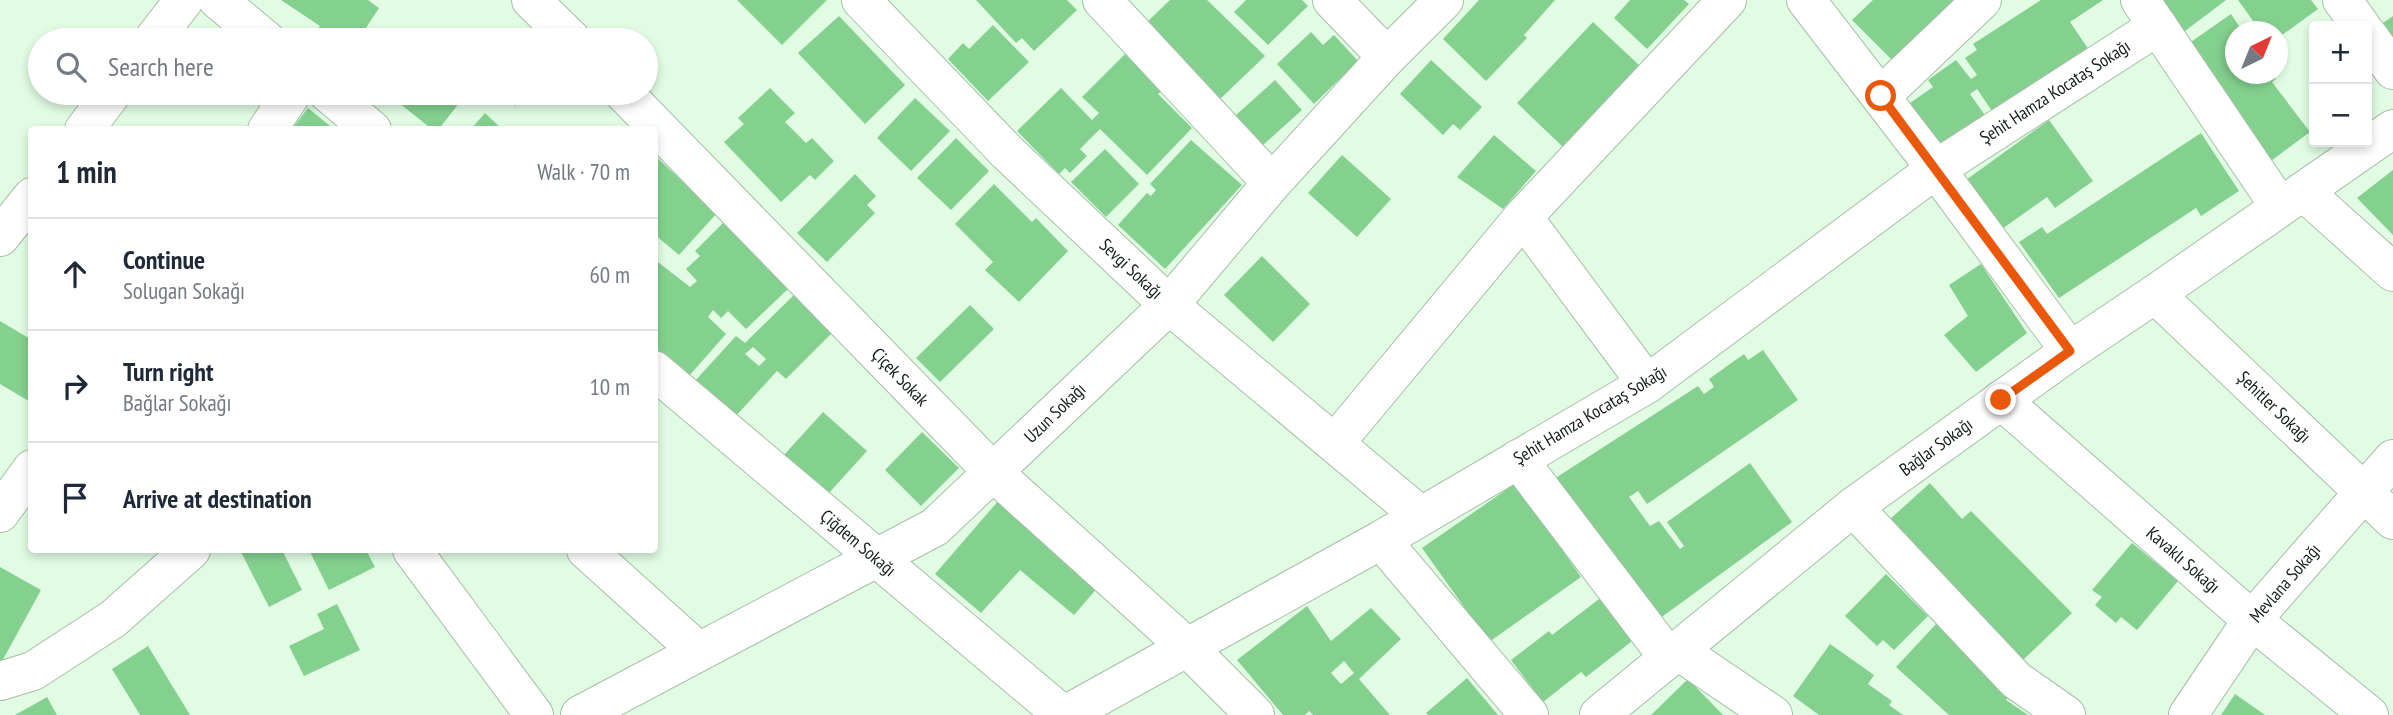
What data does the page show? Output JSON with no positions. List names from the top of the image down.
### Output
{
  "streets": {
    "street": [
      "Şehit Hamza Kocataş Sokağı",
      "Sevgi Sokağı",
      "Çiçek Sokak",
      "Şehitler Sokağı",
      "Uzun Sokağı",
      "Bağlar Sokağı",
      "Çiğdem Sokağı",
      "Kavaklı Sokağı",
      "Mevlana Sokağı"
    ]
  },
  "crossings": [
    ["Şehit Hamza Kocataş Sokağı", "Sevgi Sokağı"],
    ["Şehit Hamza Kocataş Sokağı", "Çiçek Sokak"],
    ["Şehit Hamza Kocataş Sokağı", "Çiğdem Sokağı"],
    ["Sevgi Sokağı", "Uzun Sokağı"],
    ["Çiçek Sokak", "Uzun Sokağı"],
    ["Şehitler Sokağı", "Bağlar Sokağı"],
    ["Şehitler Sokağı", "Mevlana Sokağı"],
    ["Uzun Sokağı", "Çiğdem Sokağı"],
    ["Bağlar Sokağı", "Kavaklı Sokağı"],
    ["Kavaklı Sokağı", "Mevlana Sokağı"]
  ],
  "north": "top right",
  "page": {
    "map_buttons": ["+", "−"],
    "search": "Search here",
    "heading": ["1 min", "Walk · 70 m"],
    "list": [
      ["Continue", "Solugan Sokağı", "60 m"],
      ["Turn right", "Bağlar Sokağı", "10 m"],
      "Arrive at destination"
    ]
  }
}
